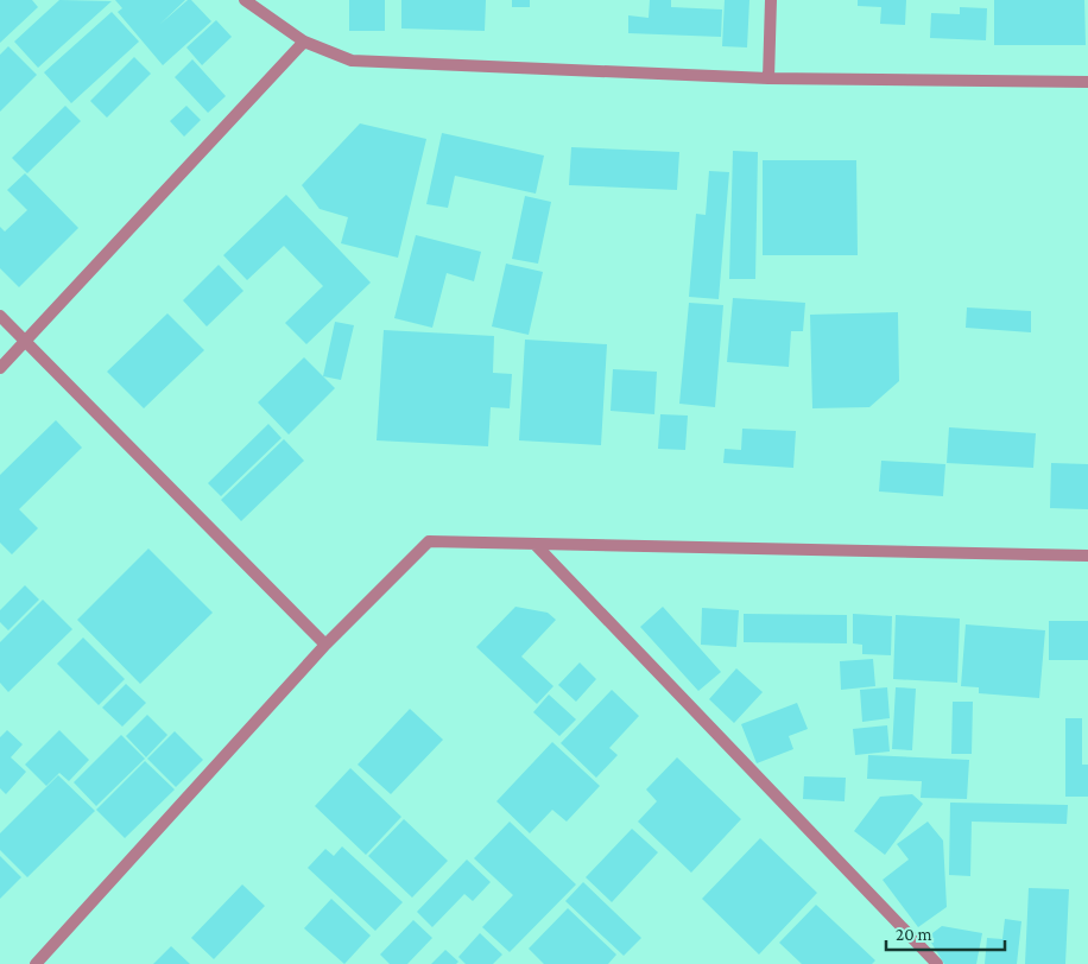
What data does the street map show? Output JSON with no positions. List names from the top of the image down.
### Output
{
  "scale_bar": "20 m"
}
